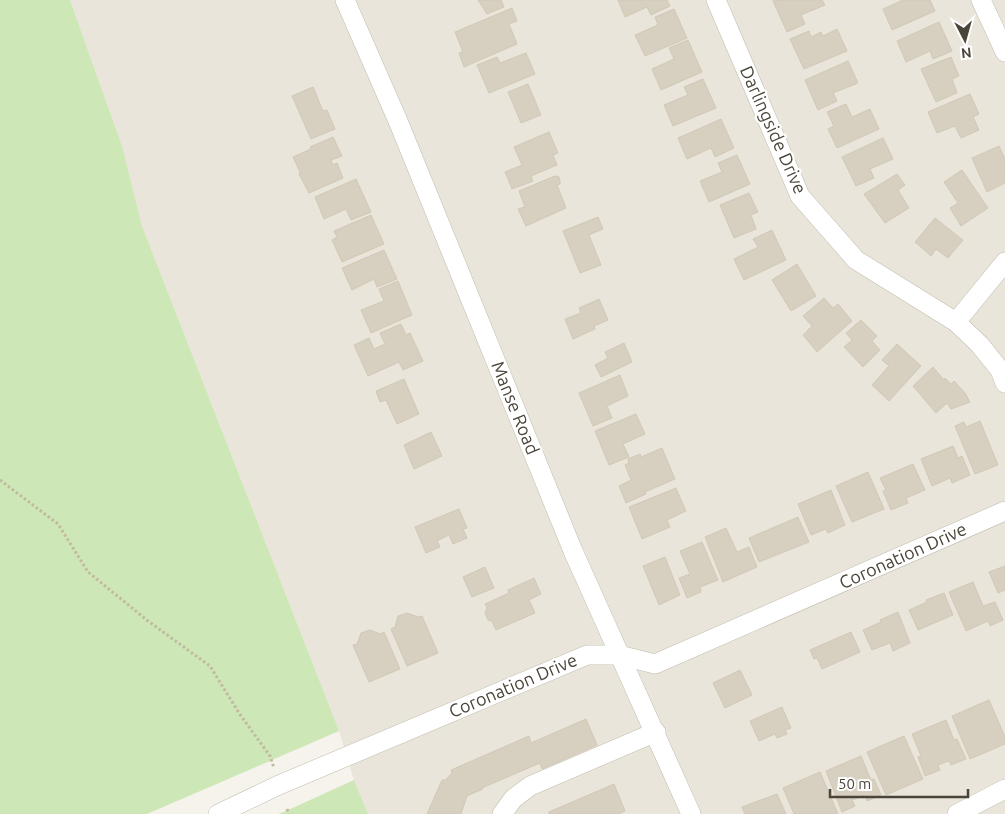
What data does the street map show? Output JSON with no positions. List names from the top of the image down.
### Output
{
  "streets": {
    "street": ["Darlingside Drive", "Manse Road", "Coronation Drive"]
  },
  "crossings": [
    ["Manse Road", "Coronation Drive"]
  ],
  "scale_bar": "50 m",
  "north": "bottom"
}
